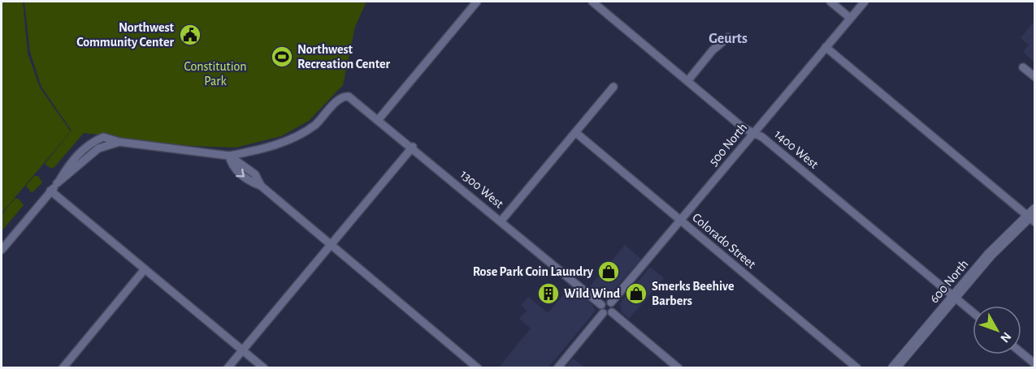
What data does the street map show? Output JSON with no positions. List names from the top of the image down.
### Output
{
  "streets": {
    "main road": ["600 North"],
    "street": [
      "500 North",
      "1400 West",
      "1300 West",
      "Colorado Street"
    ]
  },
  "crossings": [
    ["500 North", "1400 West"],
    ["500 North", "1300 West"],
    ["500 North", "Colorado Street"],
    ["1400 West", "600 North"]
  ],
  "districts": ["Geurts"],
  "parks": ["Constitution Park"],
  "places": {
    "public building": ["Northwest Community Center"],
    "sports": ["Northwest Recreation Center"],
    "shop": ["Rose Park Coin Laundry", "Smerks Beehive Barbers"],
    "building": ["Wild Wind"]
  },
  "north": "bottom right"
}
